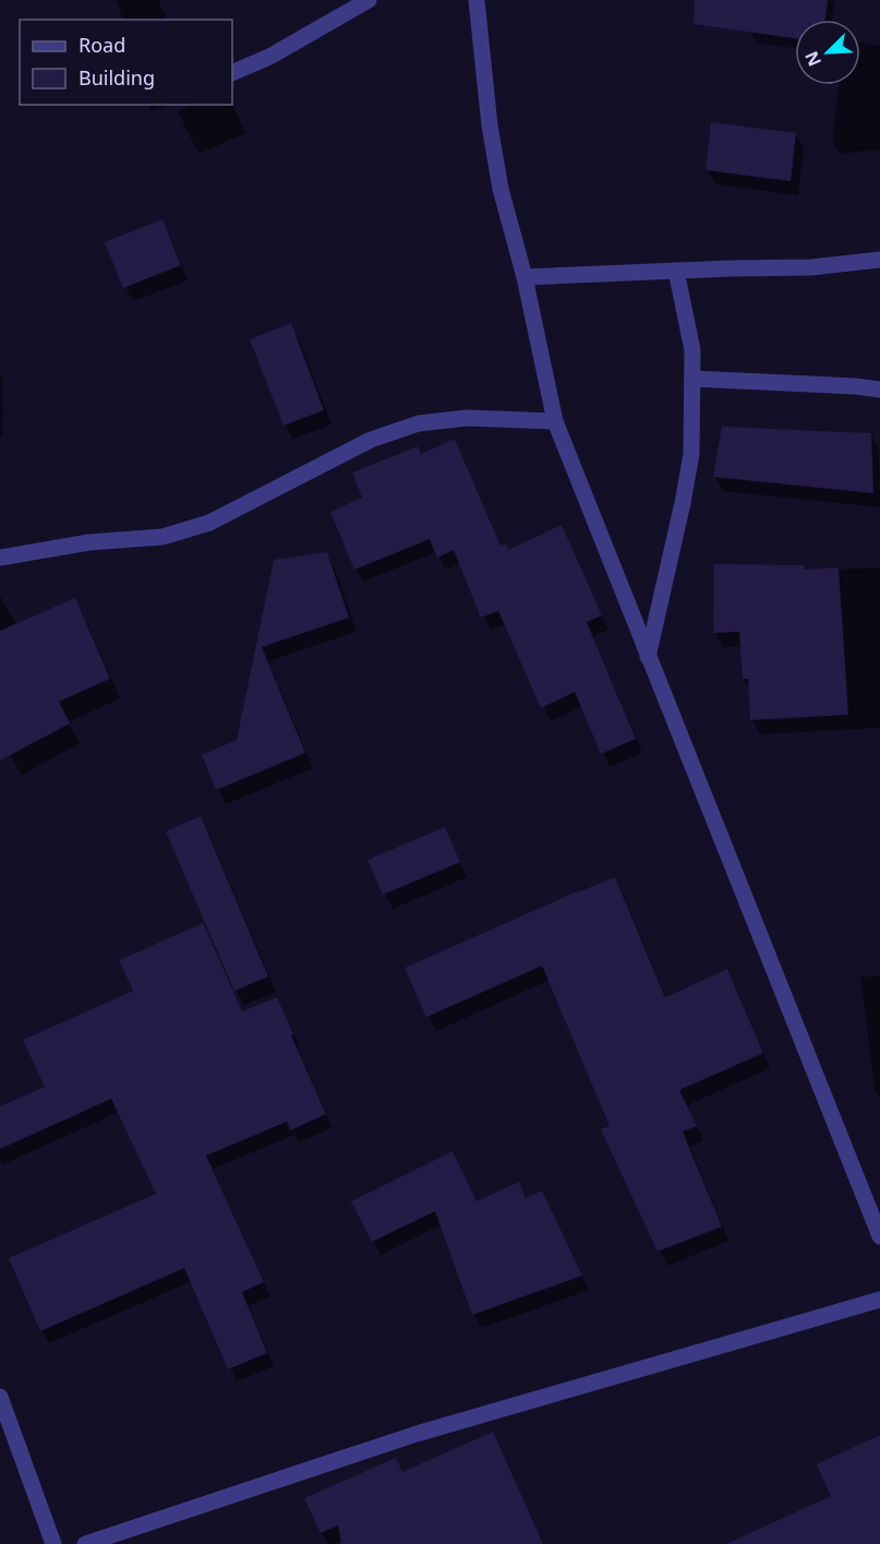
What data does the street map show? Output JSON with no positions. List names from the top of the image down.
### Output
{
  "legend": ["Road", "Building"],
  "north": "bottom left"
}
